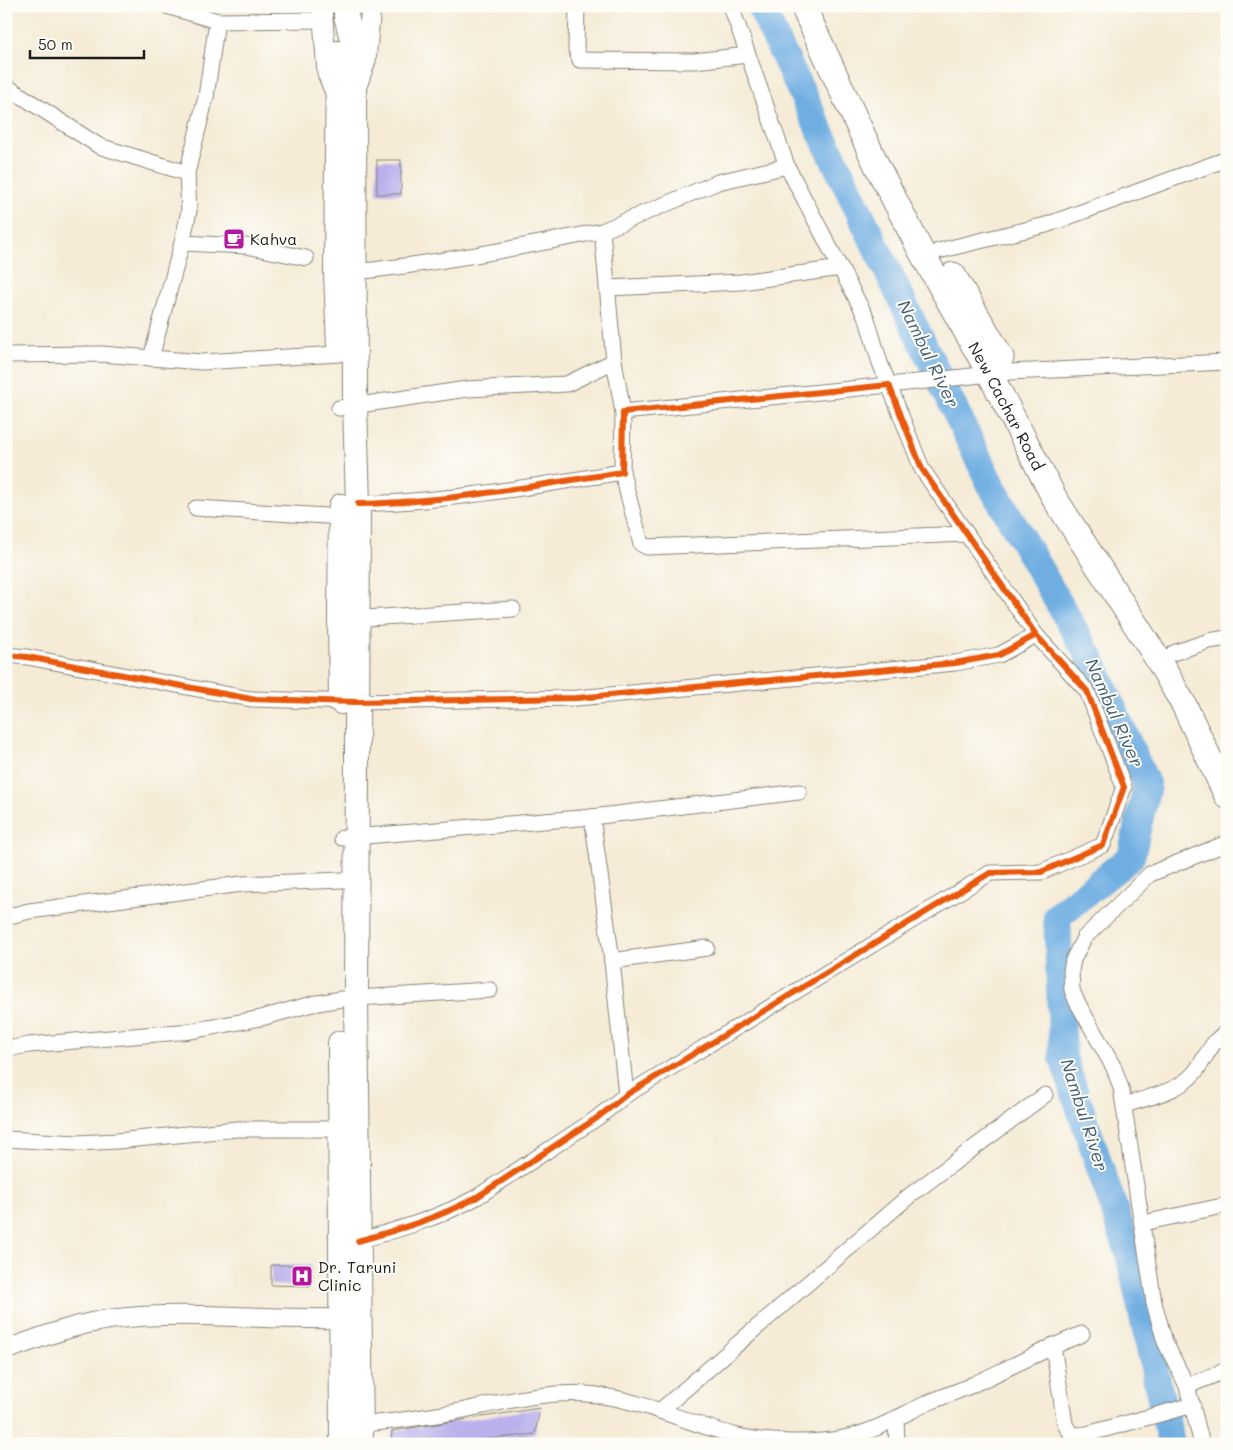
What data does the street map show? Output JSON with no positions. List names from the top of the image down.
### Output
{
  "streets": {
    "highway": ["New Cachar Road"]
  },
  "water": ["Nambul River"],
  "places": {
    "cafe": ["Kahva"],
    "hospital": ["Dr. Taruni Clinic"]
  },
  "scale_bar": "50 m"
}
